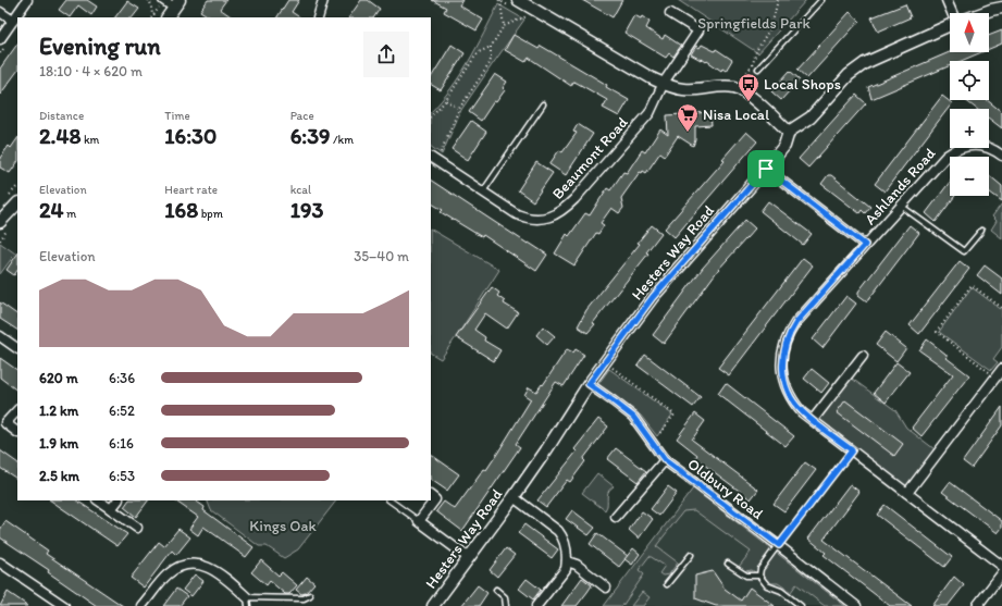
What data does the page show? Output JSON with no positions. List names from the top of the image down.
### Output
{
  "streets": {
    "street": [
      "Beaumont Road",
      "Ashlands Road",
      "Hesters Way Road",
      "Oldbury Road"
    ]
  },
  "crossings": [
    ["Hesters Way Road", "Oldbury Road"]
  ],
  "parks": ["Springfields Park", "Kings Oak"],
  "places": {
    "bus stop": ["Local Shops"],
    "supermarket": ["Nisa Local"]
  },
  "north": "top",
  "page": {
    "map_buttons": ["+", "−"],
    "heading": ["Evening run", "18:10 · 4 × 620 m"],
    "stats": [
      ["Distance", "2.48 km"],
      ["Time", "16:30"],
      ["Pace", "6:39 /km"],
      ["Elevation", "24 m"],
      ["Heart rate", "168 bpm"],
      ["kcal", "193"]
    ],
    "chart": ["Elevation", "35–40 m"],
    "list": [
      {
        "name": "620 m",
        "note": "6:36"
      },
      {
        "name": "1.2 km",
        "note": "6:52"
      },
      {
        "name": "1.9 km",
        "note": "6:16"
      },
      {
        "name": "2.5 km",
        "note": "6:53"
      }
    ]
  }
}
